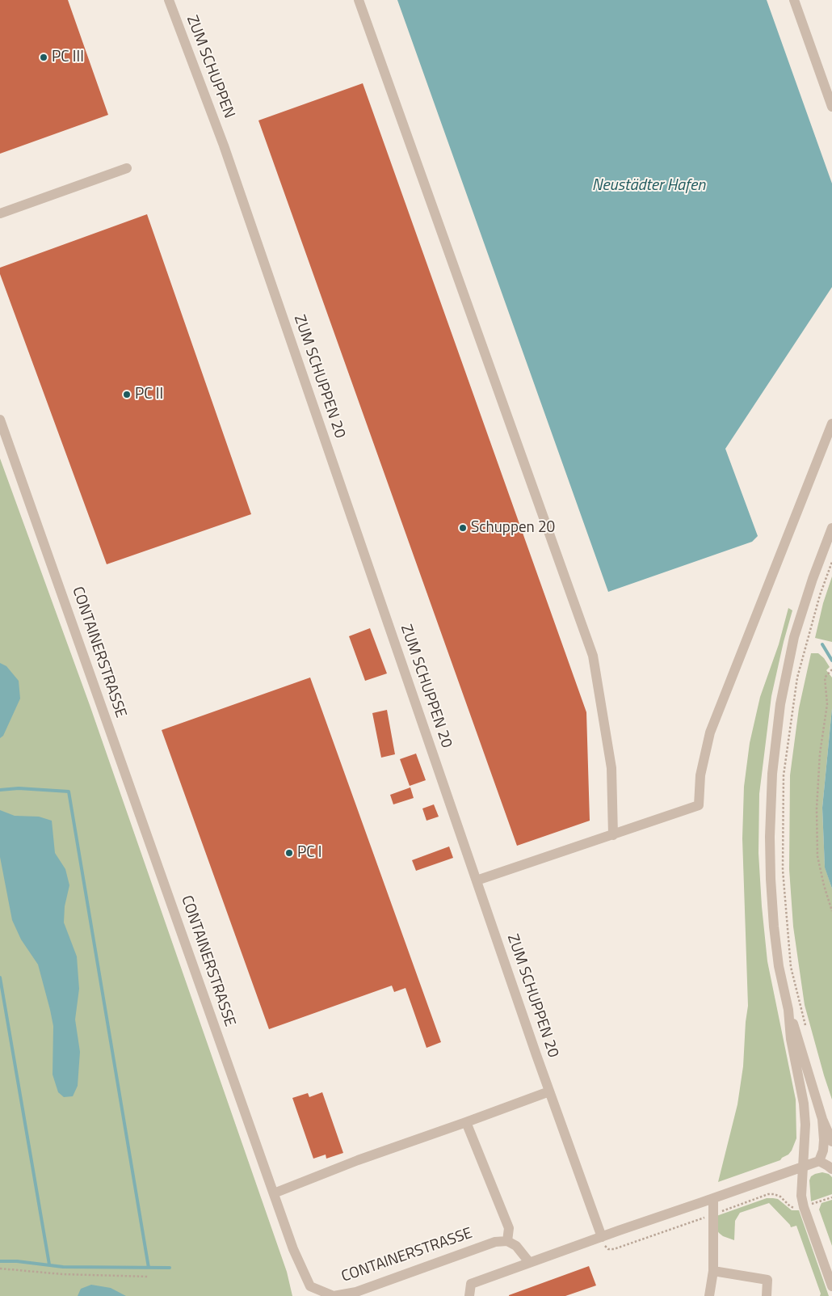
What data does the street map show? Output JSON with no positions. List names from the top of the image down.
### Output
{
  "streets": {
    "street": ["ZUM SCHUPPEN", "ZUM SCHUPPEN 20", "CONTAINERSTRASSE"]
  },
  "crossings": [
    ["ZUM SCHUPPEN", "ZUM SCHUPPEN 20"]
  ],
  "water": ["Neustädter Hafen"],
  "places": [
    "PC III",
    "PC II",
    "Schuppen 20",
    "PC I"
  ]
}
